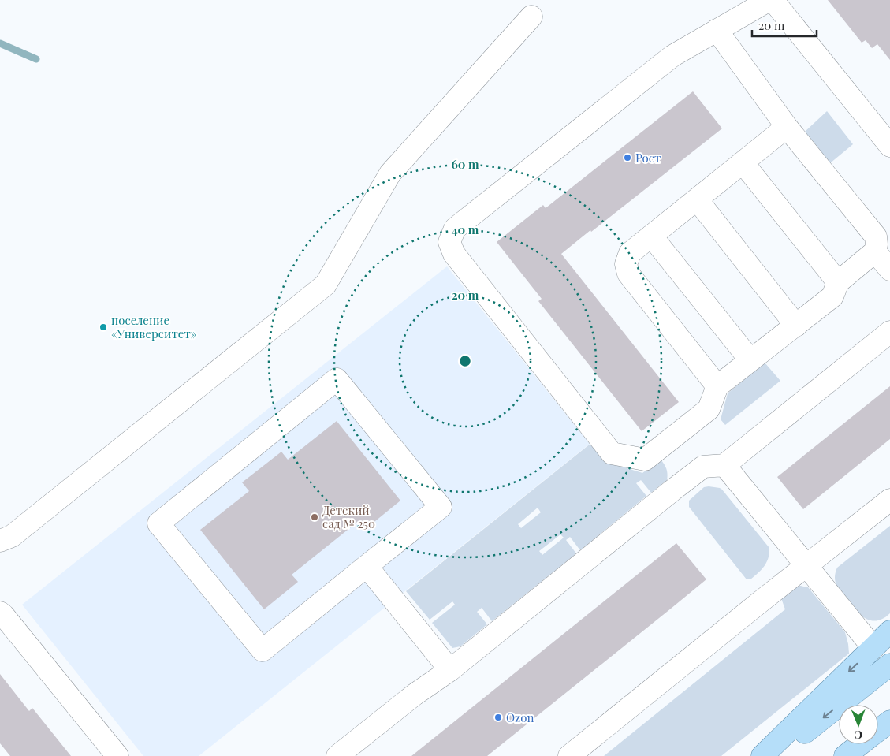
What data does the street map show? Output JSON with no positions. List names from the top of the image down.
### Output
{
  "places": [
    "Рост",
    "поселение «Университет»",
    "Детский сад № 250",
    "Ozon"
  ],
  "scale_bar": "20 m",
  "north": "bottom",
  "rings": ["60 m", "40 m", "20 m"]
}
